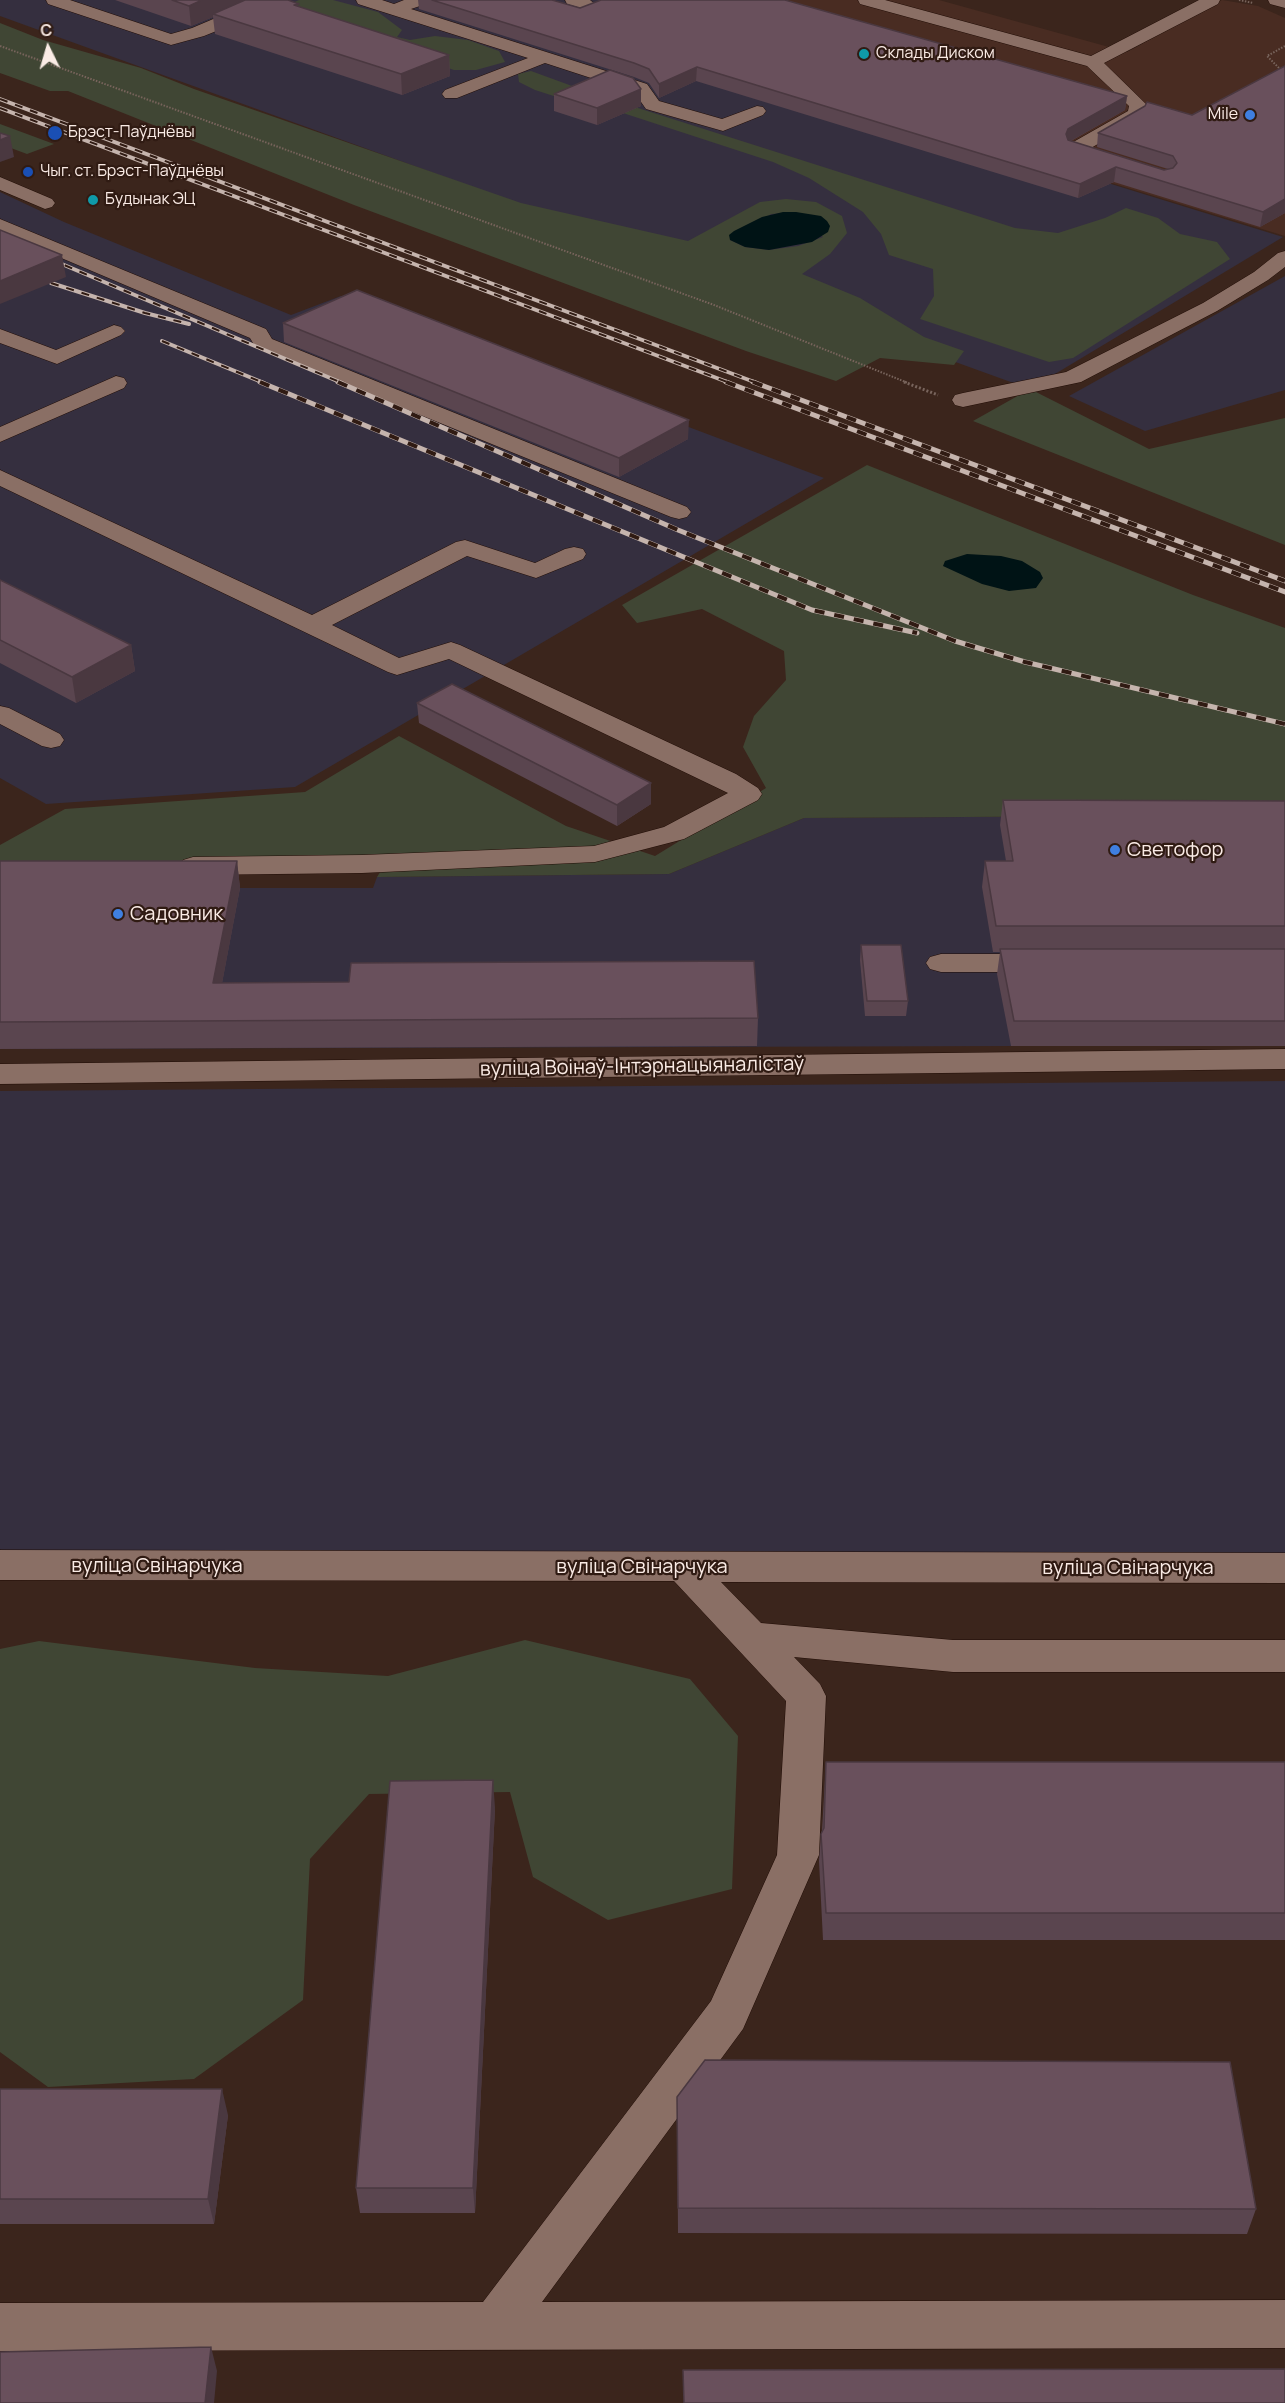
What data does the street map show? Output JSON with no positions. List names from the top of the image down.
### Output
{
  "streets": {
    "street": ["вуліца Воінаў-Інтэрнацыяналістаў", "вуліца Свінарчука"]
  },
  "places": [
    "Склады Диском",
    "Mile",
    "Брэст-Паўднёвы",
    "Чыг. ст. Брэст-Паўднёвы",
    "Будынак ЭЦ",
    "Светофор",
    "Садовник"
  ],
  "north": "top"
}
